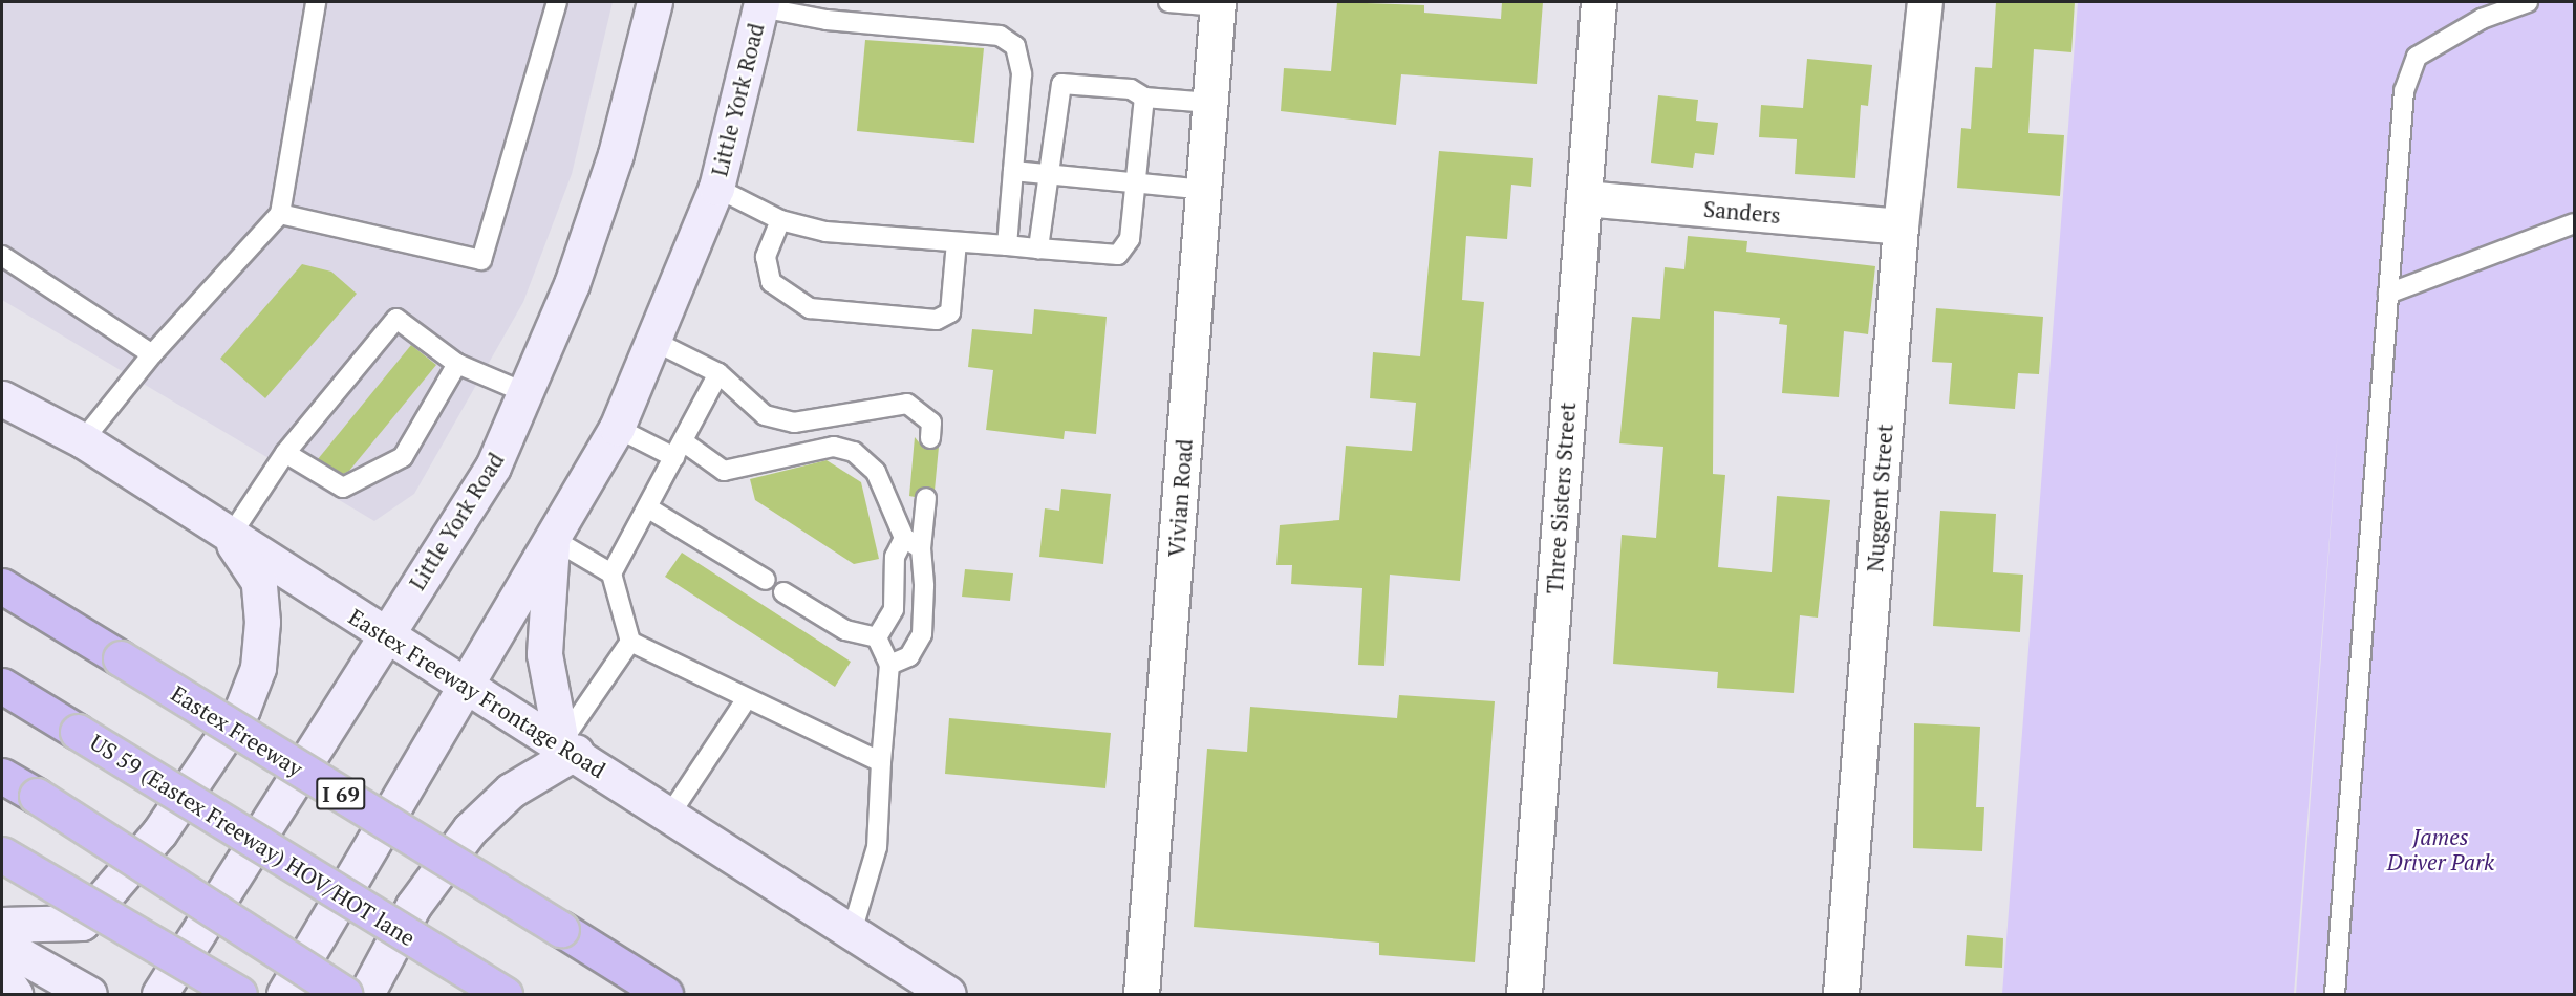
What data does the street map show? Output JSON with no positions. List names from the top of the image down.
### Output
{
  "streets": {
    "highway": ["Eastex Freeway", "I 69", "US 59 (Eastex Freeway) HOV/HOT lane"],
    "main road": ["Little York Road", "Eastex Freeway Frontage Road"],
    "street": [
      "Sanders",
      "Vivian Road",
      "Three Sisters Street",
      "Nuggent Street"
    ]
  },
  "crossings": [
    ["Little York Road", "Eastex Freeway Frontage Road"],
    ["Sanders", "Three Sisters Street"],
    ["Sanders", "Nuggent Street"]
  ],
  "parks": ["James Driver Park"]
}
